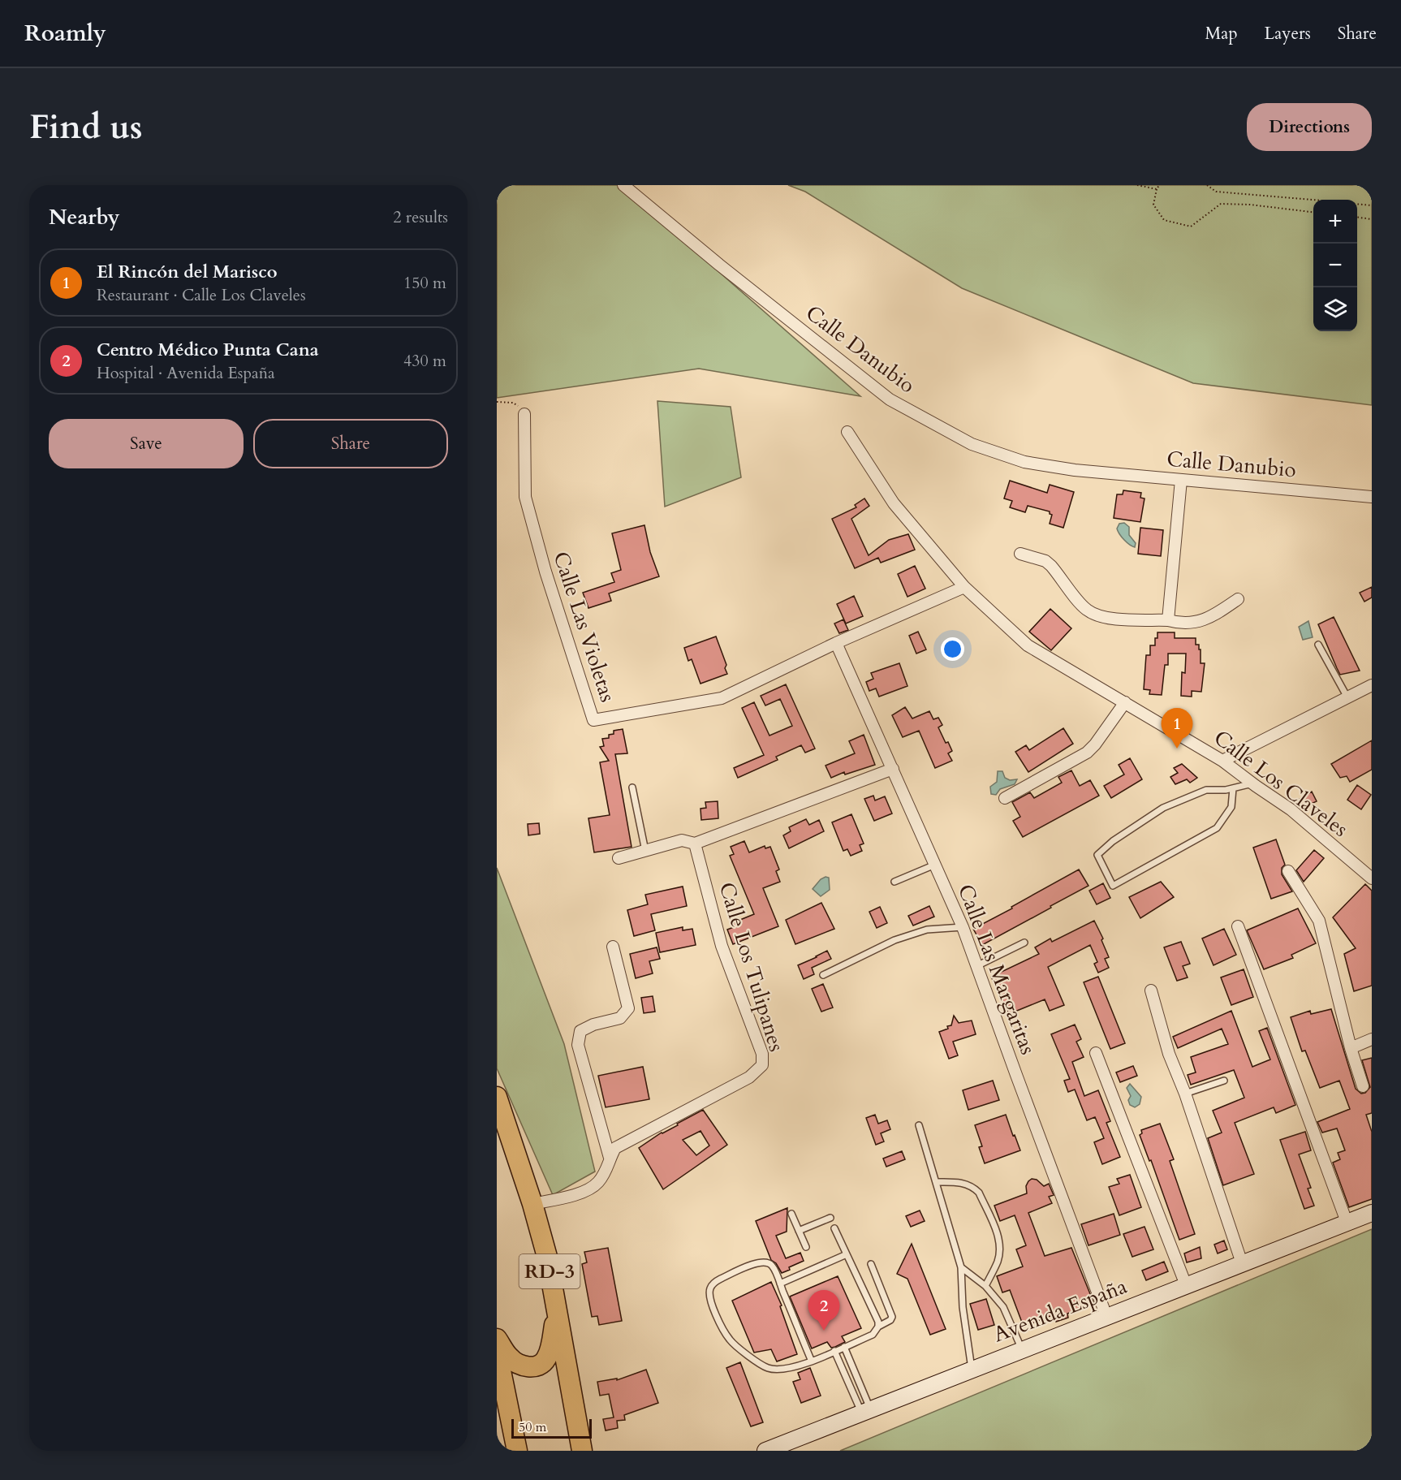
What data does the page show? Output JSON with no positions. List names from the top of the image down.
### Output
{
  "streets": {
    "highway": ["RD-3"],
    "street": [
      "Calle Danubio",
      "Calle Las Violetas",
      "Calle Los Claveles",
      "Calle Los Tulipanes",
      "Calle Las Margaritas",
      "Avenida España"
    ]
  },
  "crossings": [
    ["Calle Las Violetas", "Calle Los Claveles"],
    ["Calle Las Violetas", "Calle Las Margaritas"],
    ["Calle Los Tulipanes", "RD-3"],
    ["Calle Las Margaritas", "Avenida España"]
  ],
  "scale_bar": "50 m",
  "page": {
    "header": "Roamly",
    "nav": ["Map", "Layers", "Share"],
    "buttons": [
      "Directions",
      ["Save", "Share"]
    ],
    "title": "Find us",
    "heading": ["Nearby", "2 results"],
    "map_buttons": ["+", "−"],
    "list": [
      {
        "mark": "1",
        "name": "El Rincón del Marisco",
        "note": "Restaurant · Calle Los Claveles",
        "value": "150 m"
      },
      {
        "mark": "2",
        "name": "Centro Médico Punta Cana",
        "note": "Hospital · Avenida España",
        "value": "430 m"
      }
    ],
    "pins": ["1", "2"],
    "scale": "50 m"
  }
}
